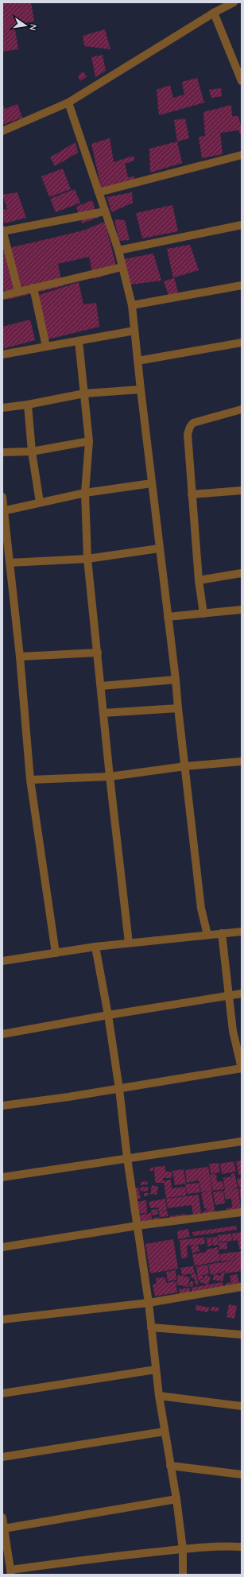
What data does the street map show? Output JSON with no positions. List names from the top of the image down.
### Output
{
  "north": "right"
}
